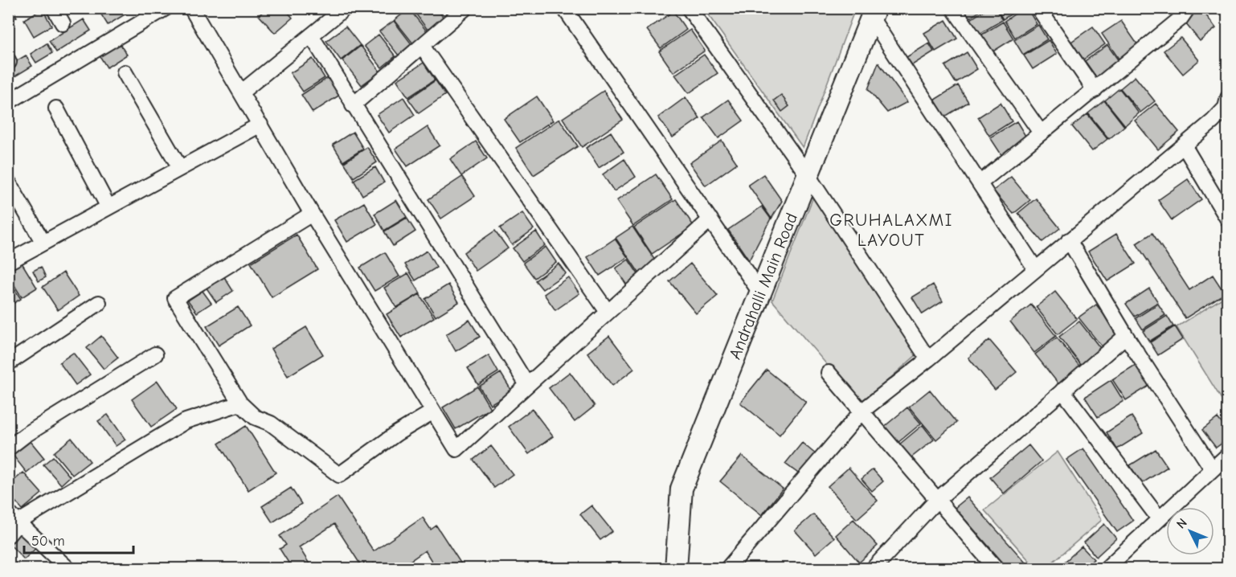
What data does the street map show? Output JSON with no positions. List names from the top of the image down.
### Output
{
  "streets": {
    "main road": ["Andrahalli Main Road"]
  },
  "districts": ["GRUHALAXMI LAYOUT"],
  "scale_bar": "50 m",
  "north": "top left"
}
